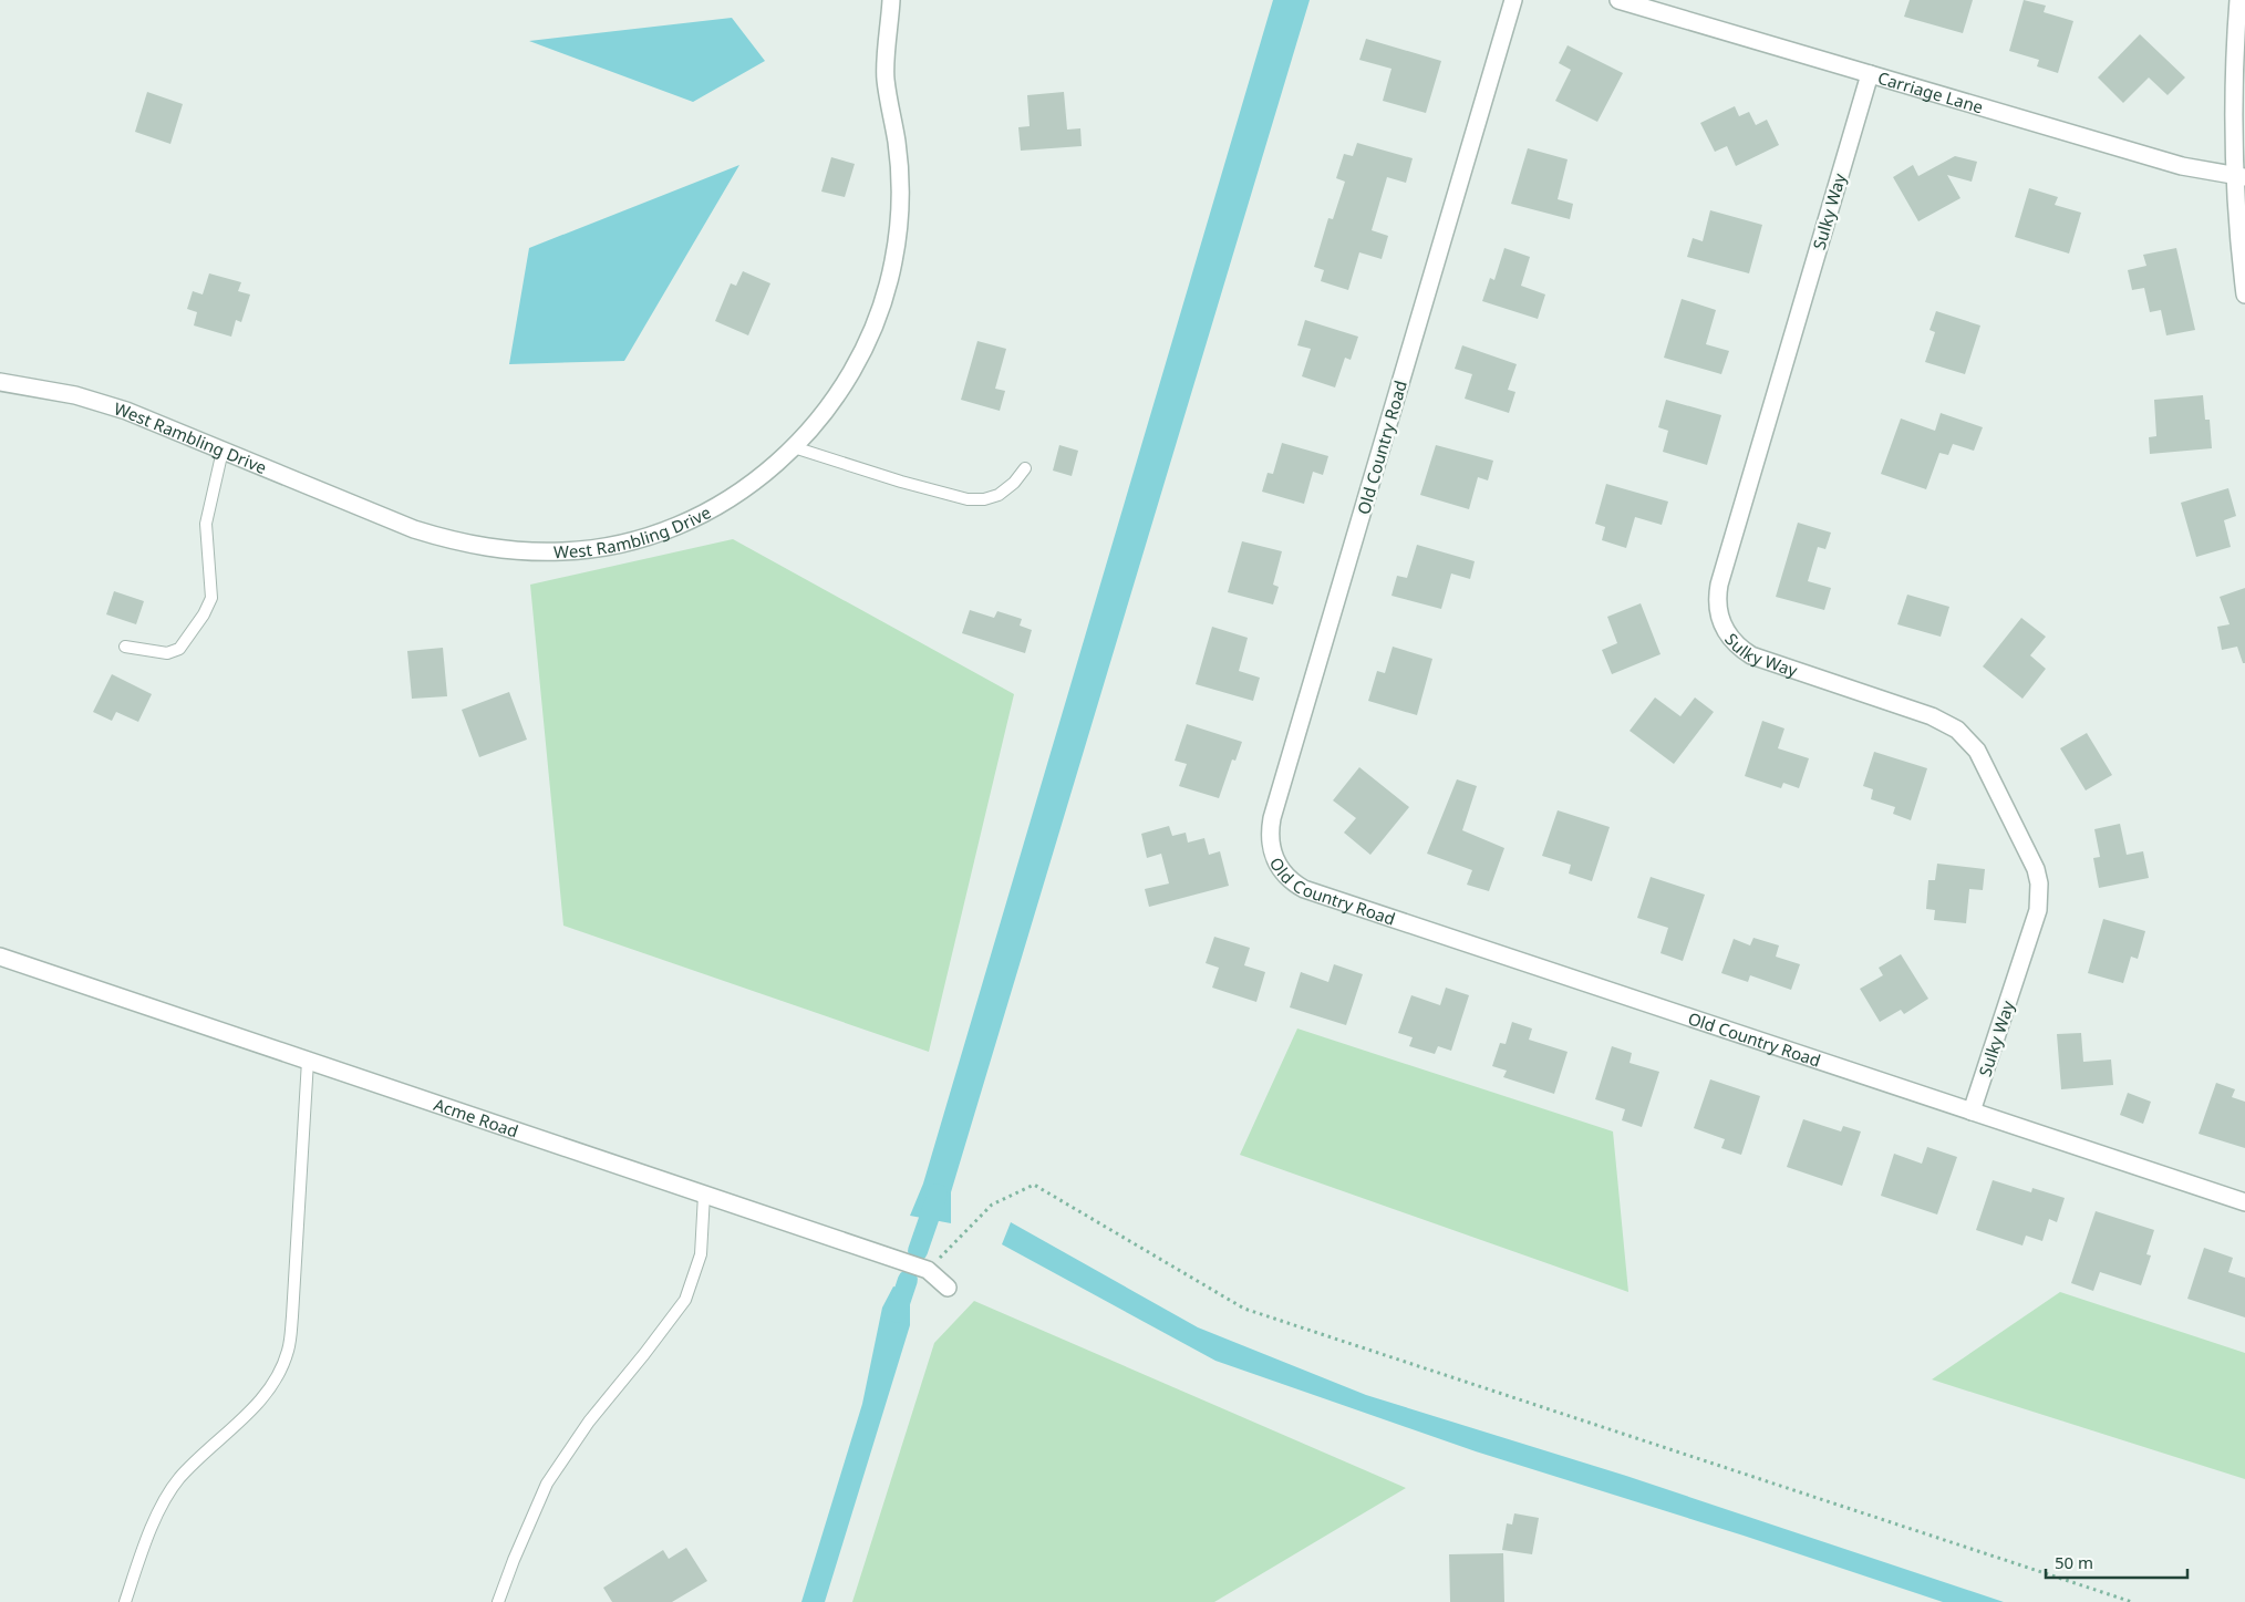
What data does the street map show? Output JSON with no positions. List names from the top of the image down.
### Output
{
  "streets": {
    "street": [
      "Carriage Lane",
      "Sulky Way",
      "West Rambling Drive",
      "Old Country Road",
      "Acme Road"
    ]
  },
  "crossings": [
    ["Carriage Lane", "Sulky Way"],
    ["Sulky Way", "Old Country Road"]
  ],
  "scale_bar": "50 m"
}
